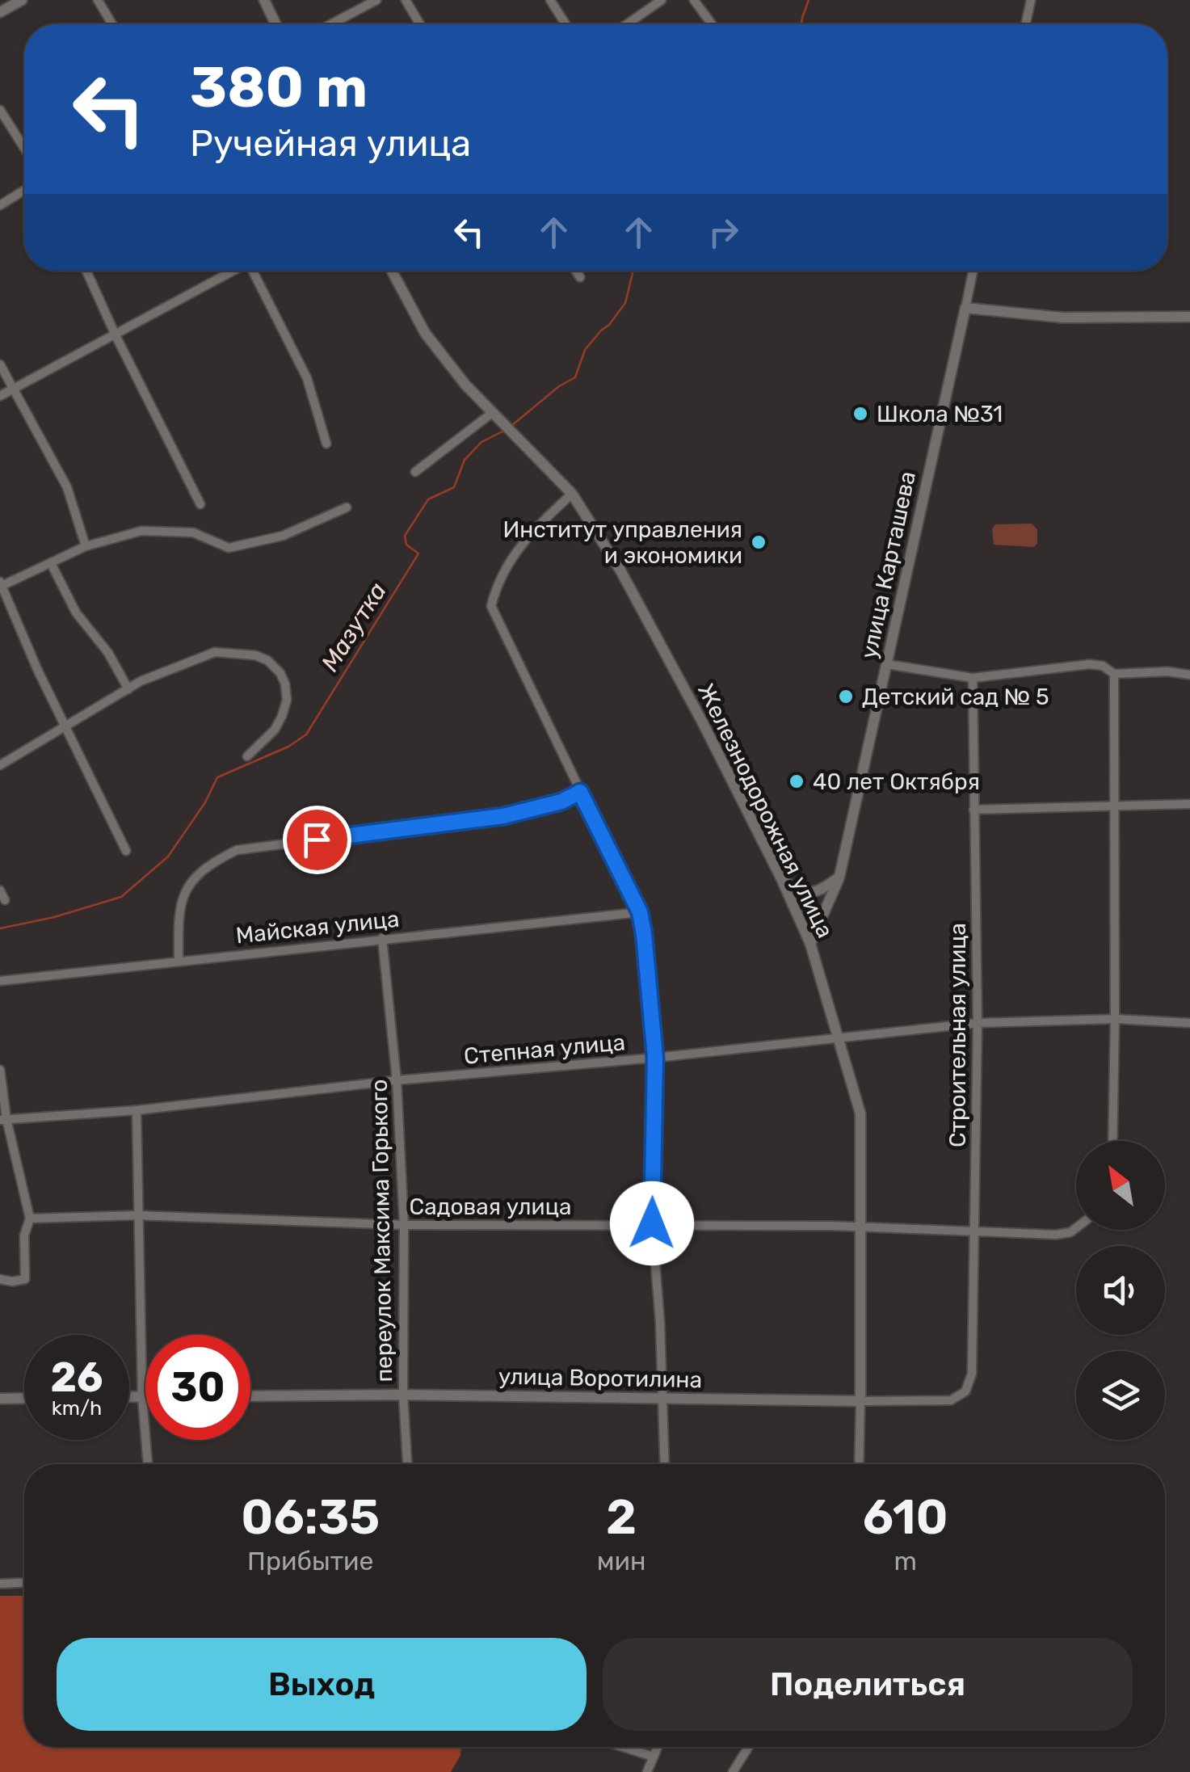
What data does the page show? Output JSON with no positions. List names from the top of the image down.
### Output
{
  "streets": {
    "street": [
      "улица Карташева",
      "Железнодорожная улица",
      "Майская улица",
      "Строительная улица",
      "Степная улица",
      "Садовая улица",
      "переулок Максима Горького",
      "улица Воротилина"
    ]
  },
  "crossings": [
    ["улица Карташева", "Железнодорожная улица"],
    ["Железнодорожная улица", "Степная улица"],
    ["Железнодорожная улица", "Садовая улица"],
    ["Железнодорожная улица", "улица Воротилина"],
    ["Майская улица", "переулок Максима Горького"],
    ["Строительная улица", "Степная улица"],
    ["Строительная улица", "Садовая улица"],
    ["Строительная улица", "улица Воротилина"],
    ["Степная улица", "переулок Максима Горького"],
    ["Садовая улица", "переулок Максима Горького"],
    ["переулок Максима Горького", "улица Воротилина"]
  ],
  "water": ["Мазутка"],
  "places": [
    "Школа №31",
    "Институт управления и экономики",
    "Детский сад № 5",
    "40 лет Октября"
  ],
  "north": "top left",
  "page": {
    "turn": ["380 m", "Ручейная улица"],
    "speed": "26 km/h",
    "limit": "30",
    "eta": [
      "06:35",
      "Прибытие",
      "2",
      "мин",
      "610",
      "m"
    ],
    "buttons": ["Выход", "Поделиться"]
  }
}
